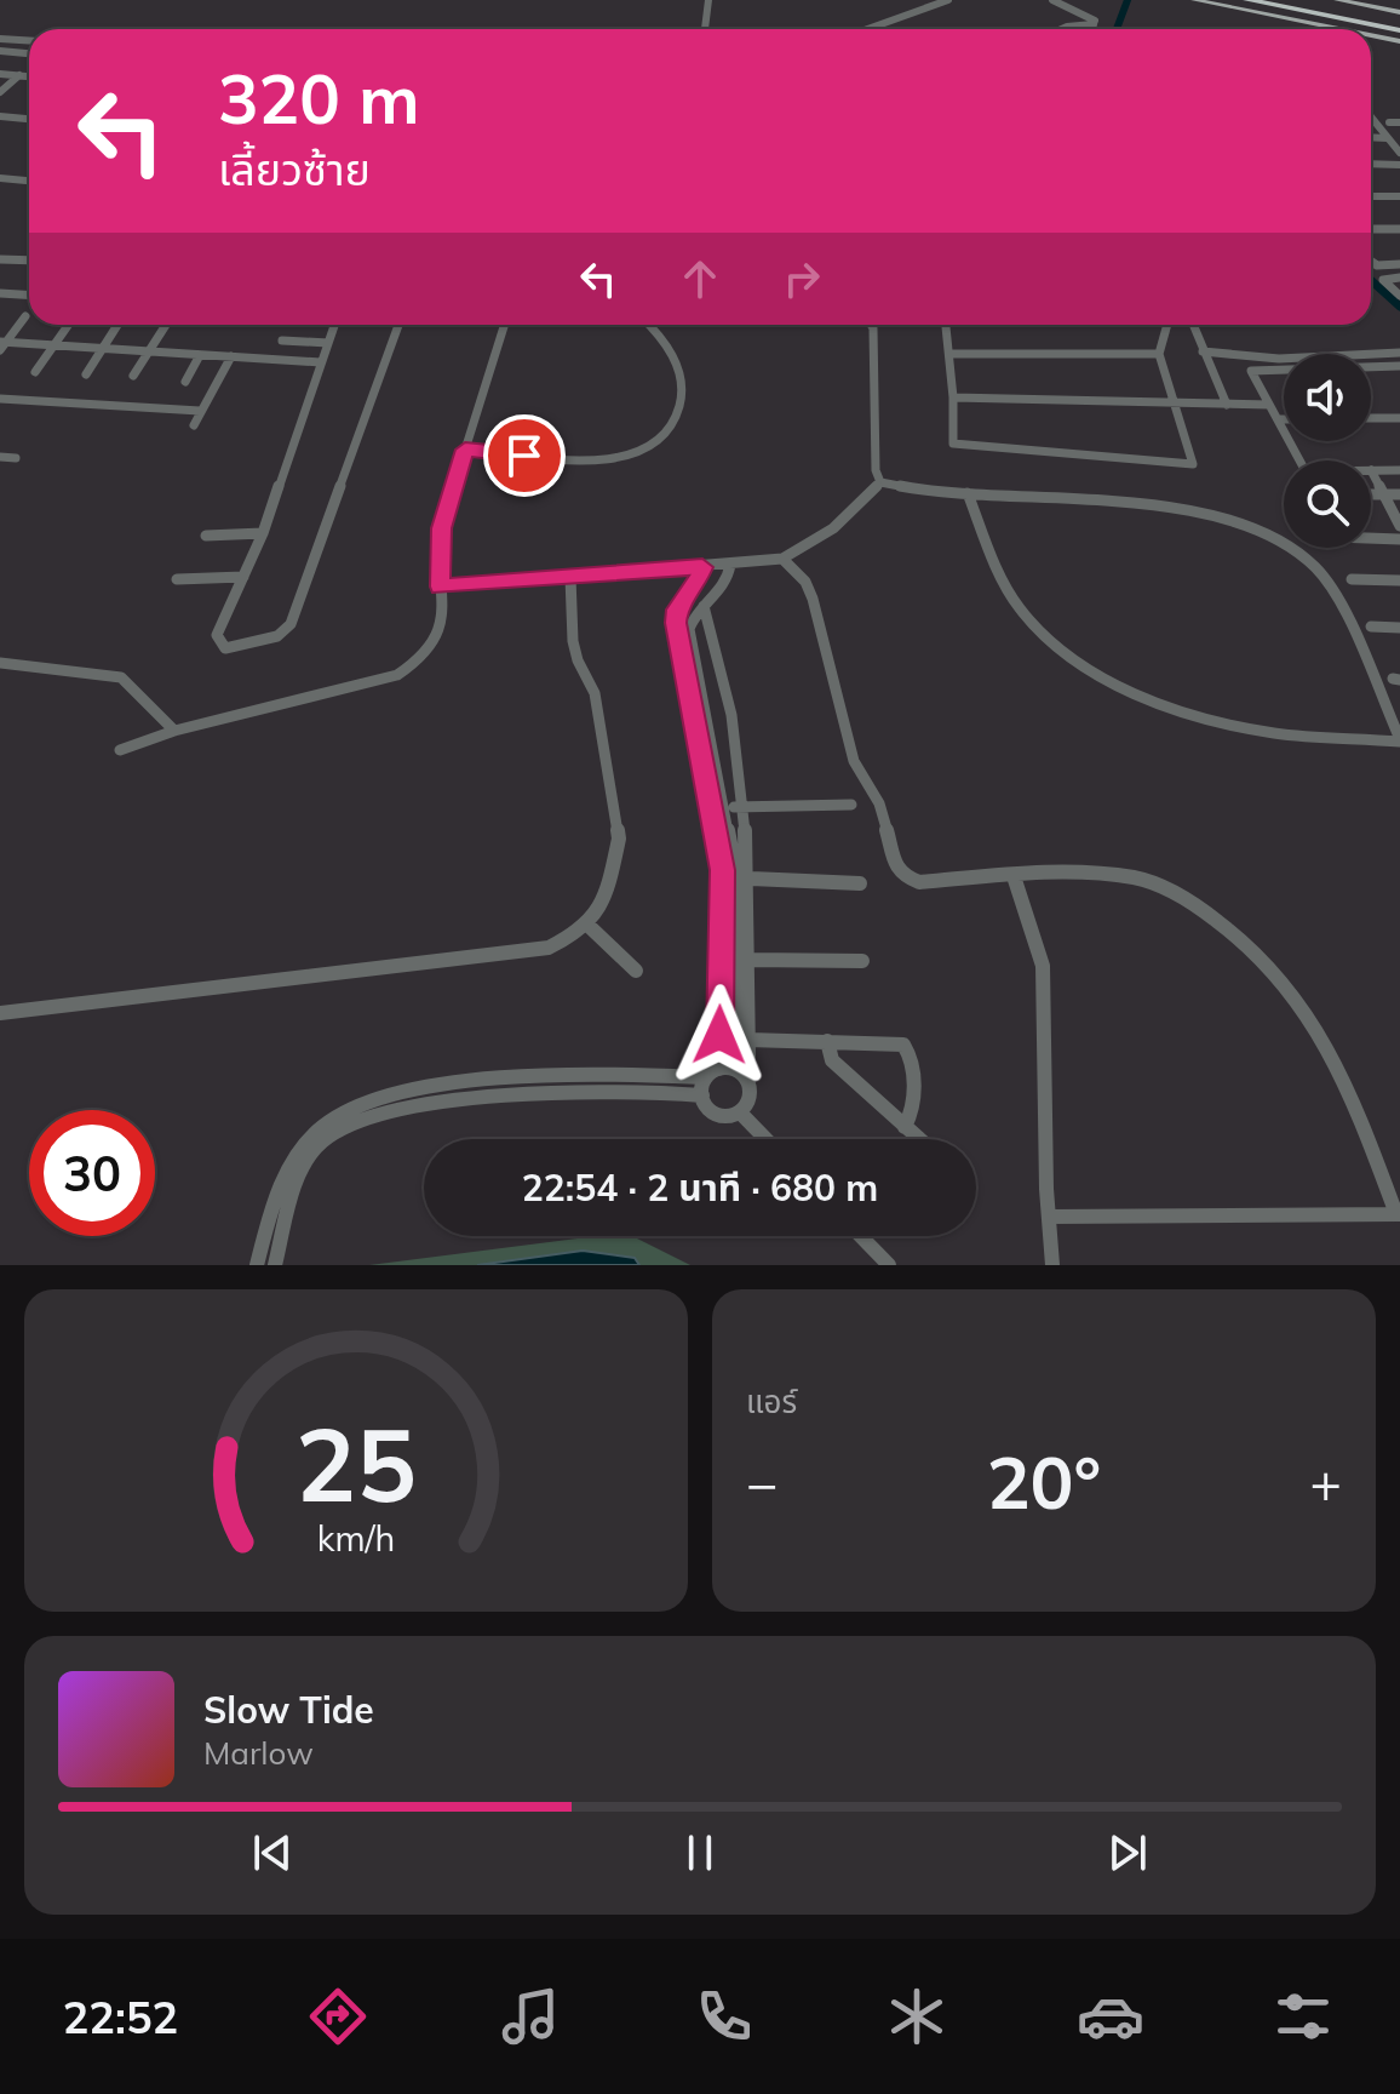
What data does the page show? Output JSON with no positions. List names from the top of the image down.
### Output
{
  "page": {
    "turn": ["320 m", "เลี้ยวซ้าย"],
    "limit": "30",
    "trip": "22:54 · 2 นาที · 680 m",
    "tile": "แอร์",
    "heat": ["−", "20°", "+"],
    "song": ["Slow Tide", "Marlow"],
    "tabs": "22:52",
    "gauge": ["25", "km/h"]
  }
}
